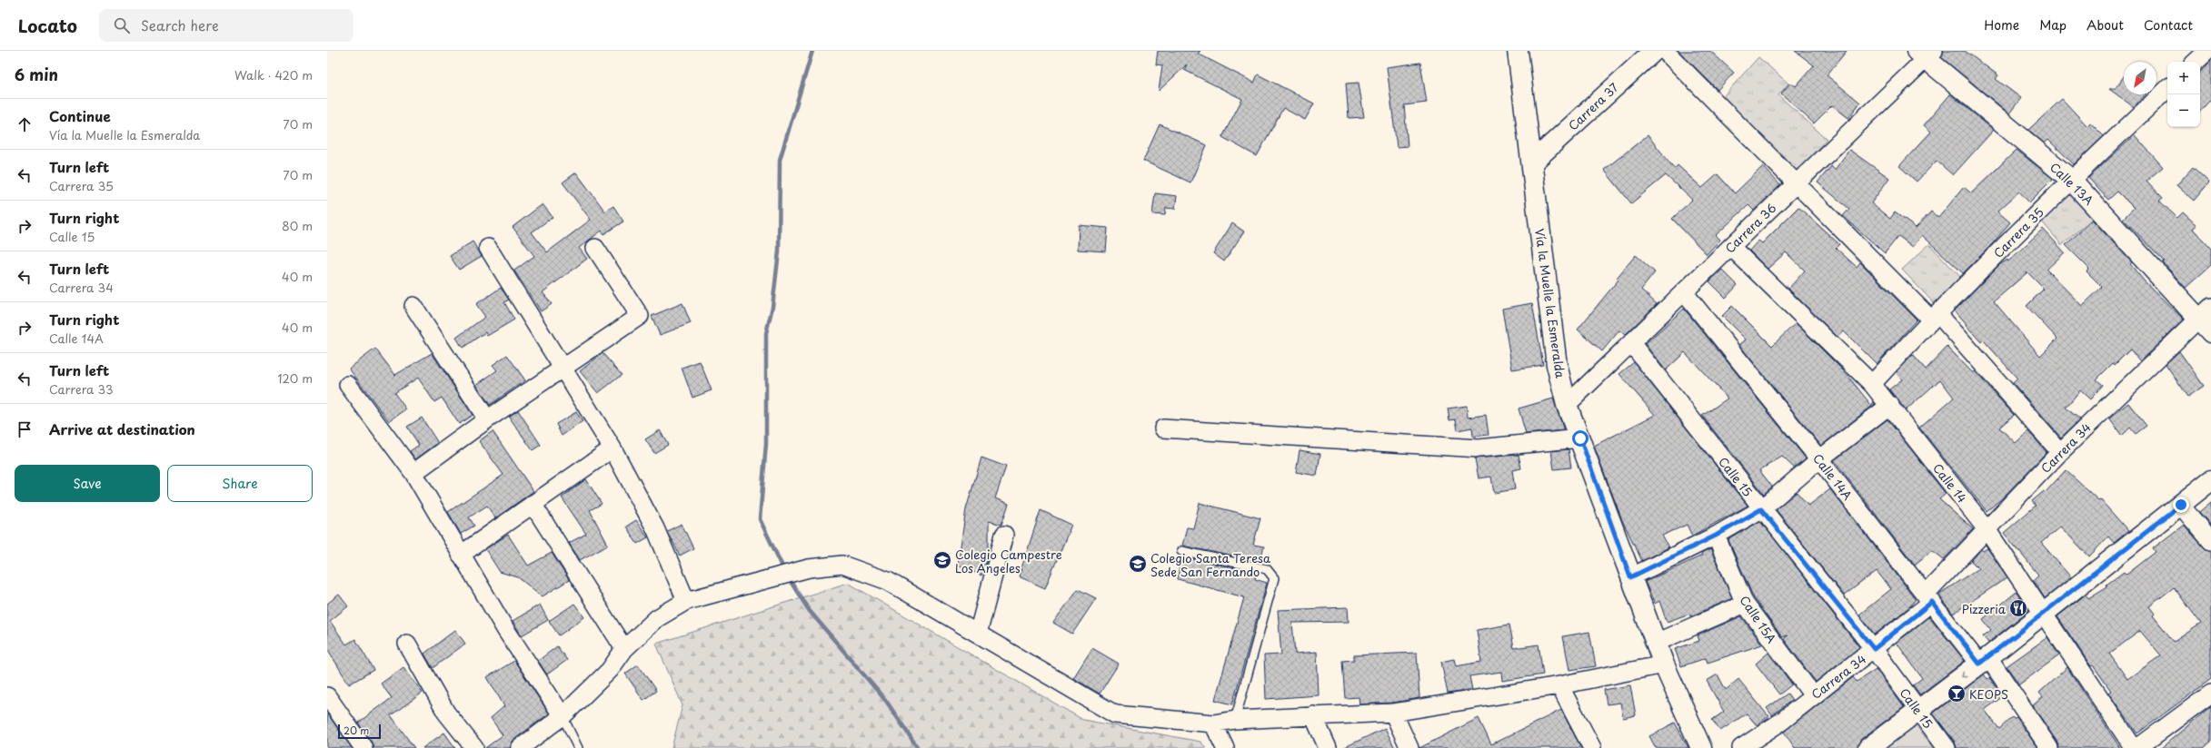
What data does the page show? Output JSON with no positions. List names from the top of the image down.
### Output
{
  "streets": {
    "street": [
      "Carrera 37",
      "Calle 13A",
      "Carrera 36",
      "Carrera 35",
      "Vía la Muelle la Esmeralda",
      "Carrera 34",
      "Calle 15",
      "Calle 14A",
      "Calle 14",
      "Calle 15A"
    ]
  },
  "crossings": [
    ["Carrera 37", "Vía la Muelle la Esmeralda"],
    ["Calle 13A", "Carrera 36"],
    ["Calle 13A", "Carrera 35"],
    ["Calle 13A", "Carrera 34"],
    ["Carrera 36", "Vía la Muelle la Esmeralda"],
    ["Carrera 36", "Calle 15"],
    ["Carrera 36", "Calle 14A"],
    ["Carrera 36", "Calle 14"],
    ["Carrera 35", "Calle 14"],
    ["Carrera 34", "Calle 15"],
    ["Carrera 34", "Calle 14A"],
    ["Carrera 34", "Calle 14"],
    ["Carrera 34", "Calle 15A"]
  ],
  "places": {
    "school or university": ["Colegio Campestre Los Angeles", "Colegio Santa Teresa Sede San Fernando"],
    "restaurant": ["Pizzeria"],
    "bar": ["KEOPS"]
  },
  "scale_bar": "20 m",
  "north": "bottom left",
  "page": {
    "header": "Locato",
    "search": "Search here",
    "nav": [
      "Home",
      "Map",
      "About",
      "Contact"
    ],
    "heading": ["6 min", "Walk · 420 m"],
    "map_buttons": ["+", "−"],
    "list": [
      ["Continue", "Vía la Muelle la Esmeralda", "70 m"],
      ["Turn left", "Carrera 35", "70 m"],
      ["Turn right", "Calle 15", "80 m"],
      ["Turn left", "Carrera 34", "40 m"],
      ["Turn right", "Calle 14A", "40 m"],
      ["Turn left", "Carrera 33", "120 m"],
      "Arrive at destination"
    ],
    "buttons": ["Save", "Share"],
    "scale": "20 m"
  }
}
